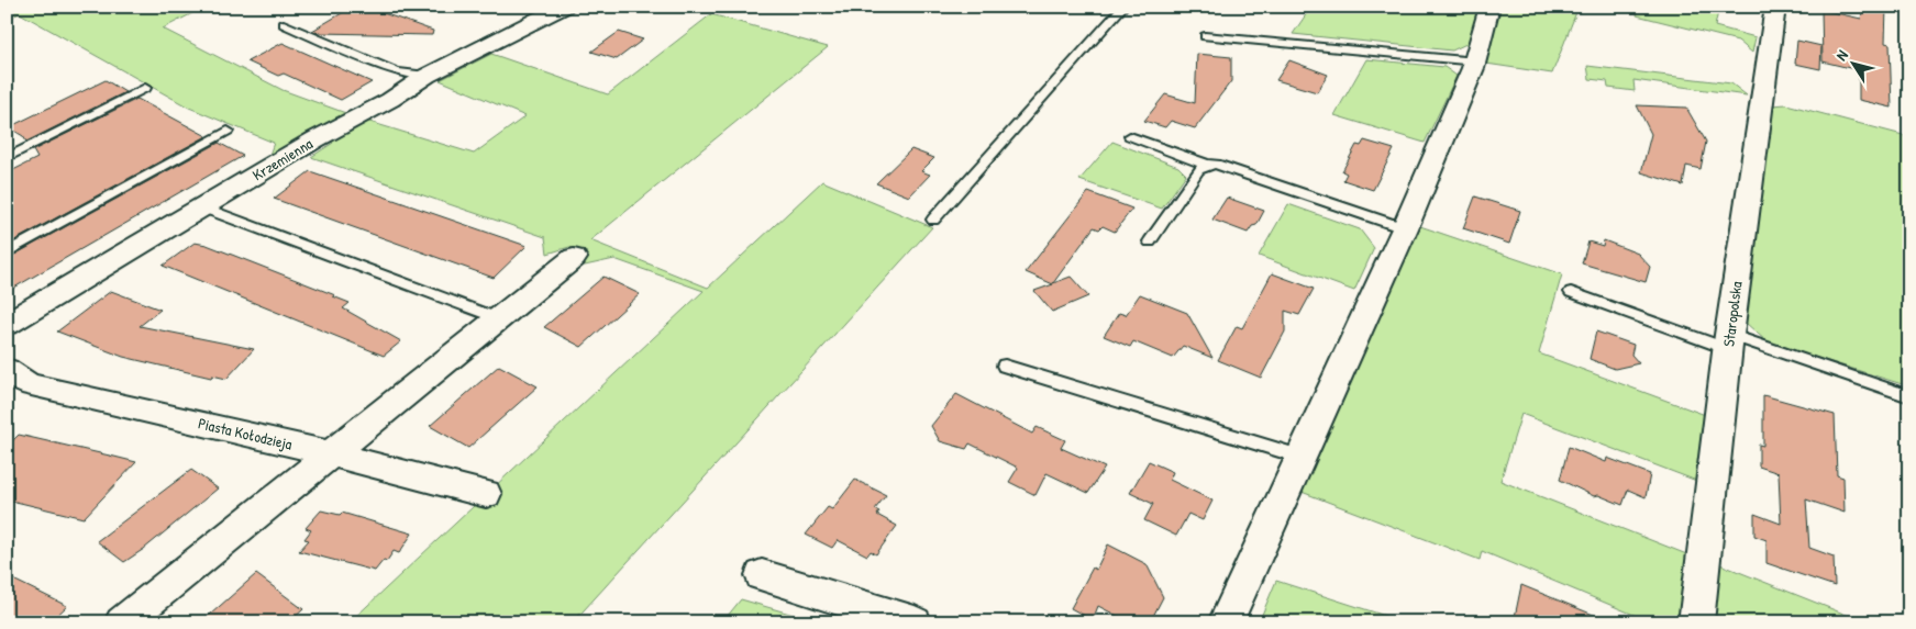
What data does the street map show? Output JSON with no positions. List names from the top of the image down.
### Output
{
  "streets": {
    "street": ["Krzemienna", "Staropolska", "Piasta Kołodzieja"]
  },
  "north": "top left"
}
